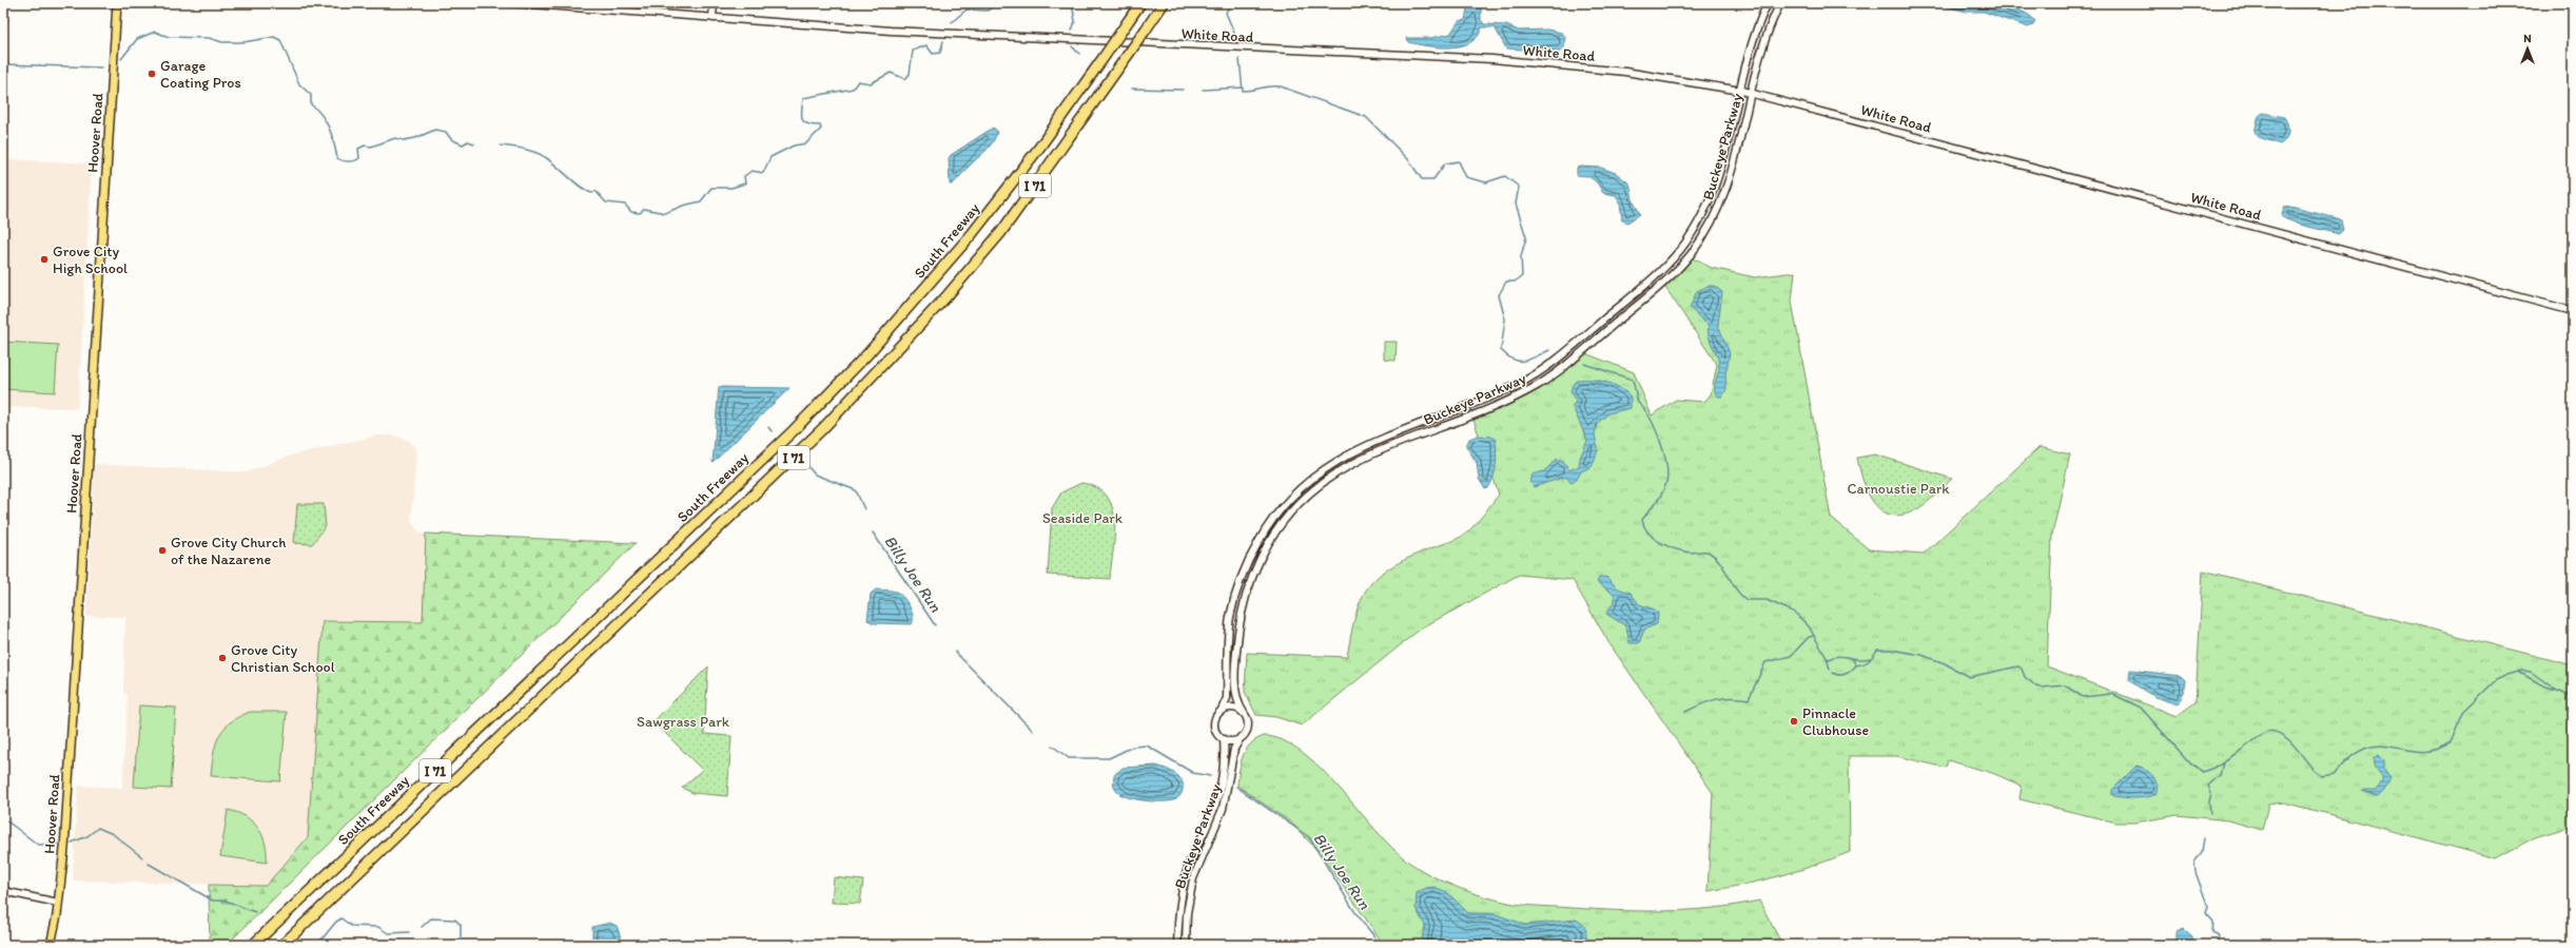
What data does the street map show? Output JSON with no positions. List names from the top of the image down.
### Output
{
  "streets": {
    "highway": ["I 71", "South Freeway"],
    "main road": ["Hoover Road"],
    "street": ["White Road", "Buckeye Parkway"]
  },
  "crossings": [
    ["White Road", "Buckeye Parkway"]
  ],
  "water": ["Billy Joe Run"],
  "parks": ["Carnoustie Park", "Seaside Park", "Sawgrass Park"],
  "places": [
    "Garage Coating Pros",
    "Grove City High School",
    "Grove City Church of the Nazarene",
    "Grove City Christian School",
    "Pinnacle Clubhouse"
  ],
  "north": "top"
}
